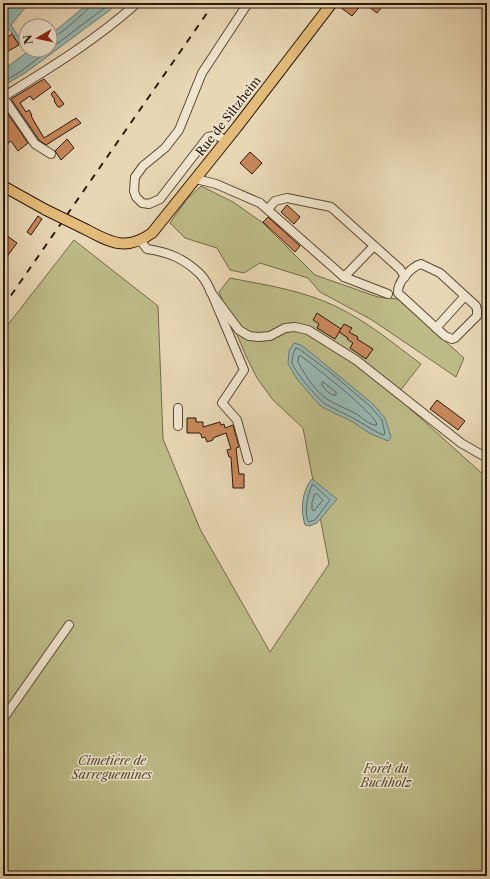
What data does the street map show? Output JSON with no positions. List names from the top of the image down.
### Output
{
  "streets": {
    "main road": ["Rue de Siltzheim"]
  },
  "parks": ["Cimetière de Sarreguemines", "Forêt du Buchholz"],
  "north": "left"
}
